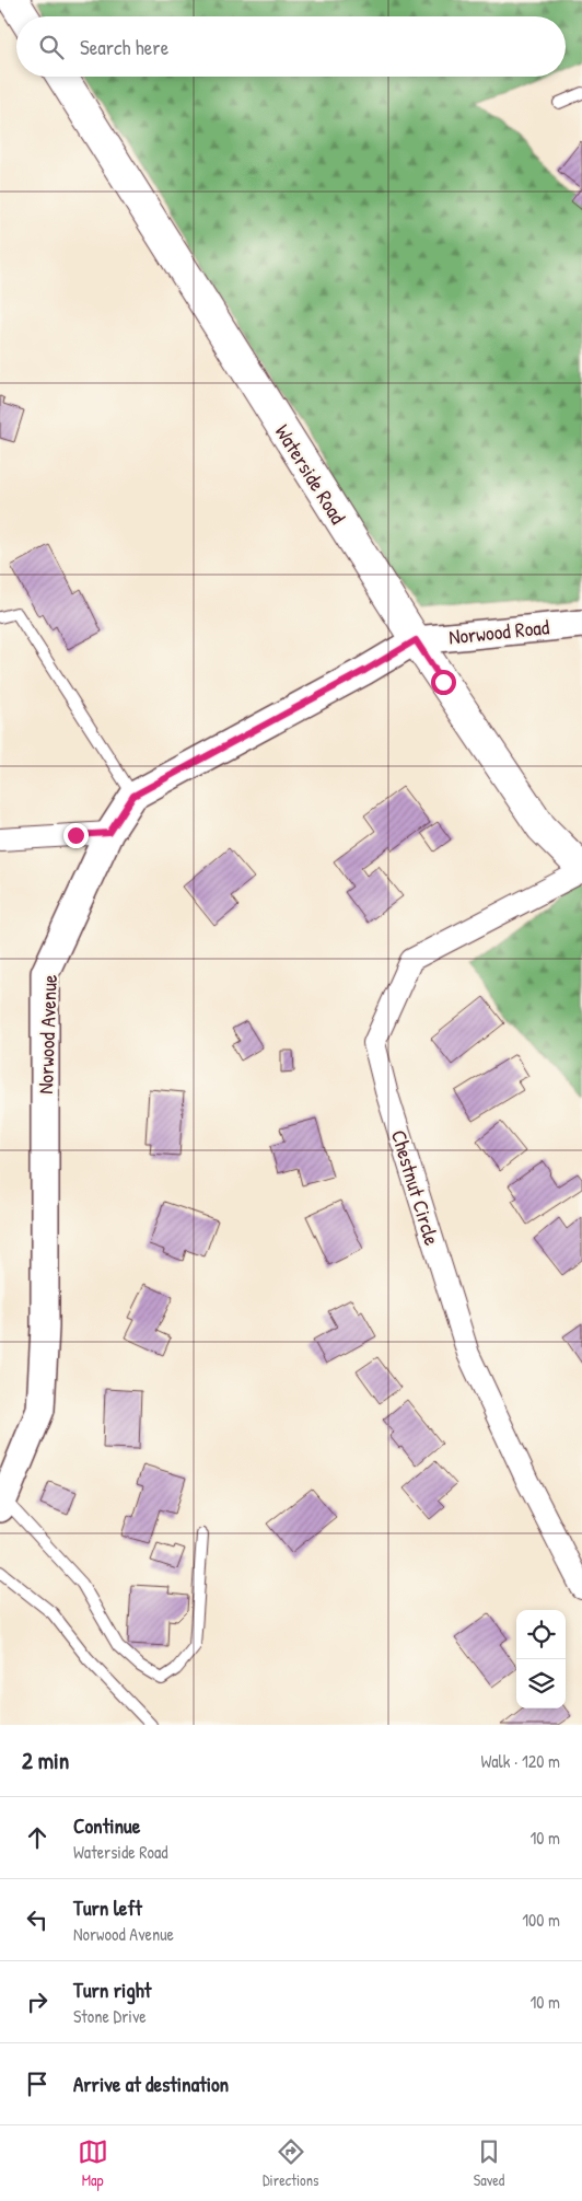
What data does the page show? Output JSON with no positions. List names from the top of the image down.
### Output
{
  "streets": {
    "main road": ["Waterside Road"],
    "street": ["Norwood Road", "Norwood Avenue", "Chestnut Circle"]
  },
  "crossings": [
    ["Waterside Road", "Norwood Road"],
    ["Waterside Road", "Norwood Avenue"],
    ["Waterside Road", "Chestnut Circle"],
    ["Norwood Road", "Norwood Avenue"]
  ],
  "page": {
    "search": "Search here",
    "heading": ["2 min", "Walk · 120 m"],
    "list": [
      ["Continue", "Waterside Road", "10 m"],
      ["Turn left", "Norwood Avenue", "100 m"],
      ["Turn right", "Stone Drive", "10 m"],
      "Arrive at destination"
    ],
    "nav": ["Map", "Directions", "Saved"]
  }
}
